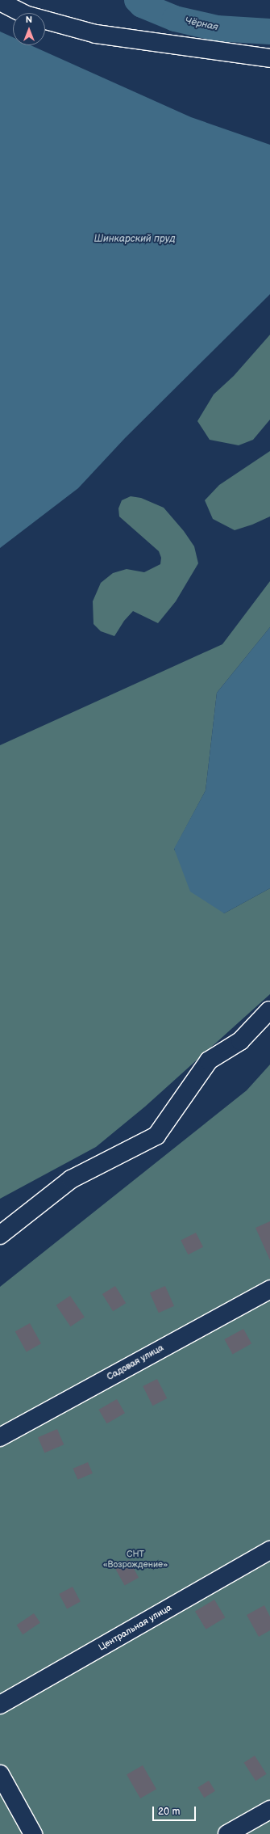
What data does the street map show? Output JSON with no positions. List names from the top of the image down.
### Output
{
  "streets": {
    "street": ["Садовая улица", "Центральная улица"]
  },
  "water": ["Чёрная", "Шинкарский пруд"],
  "parks": ["СНТ «Возрождение»"],
  "scale_bar": "20 m",
  "north": "top"
}
